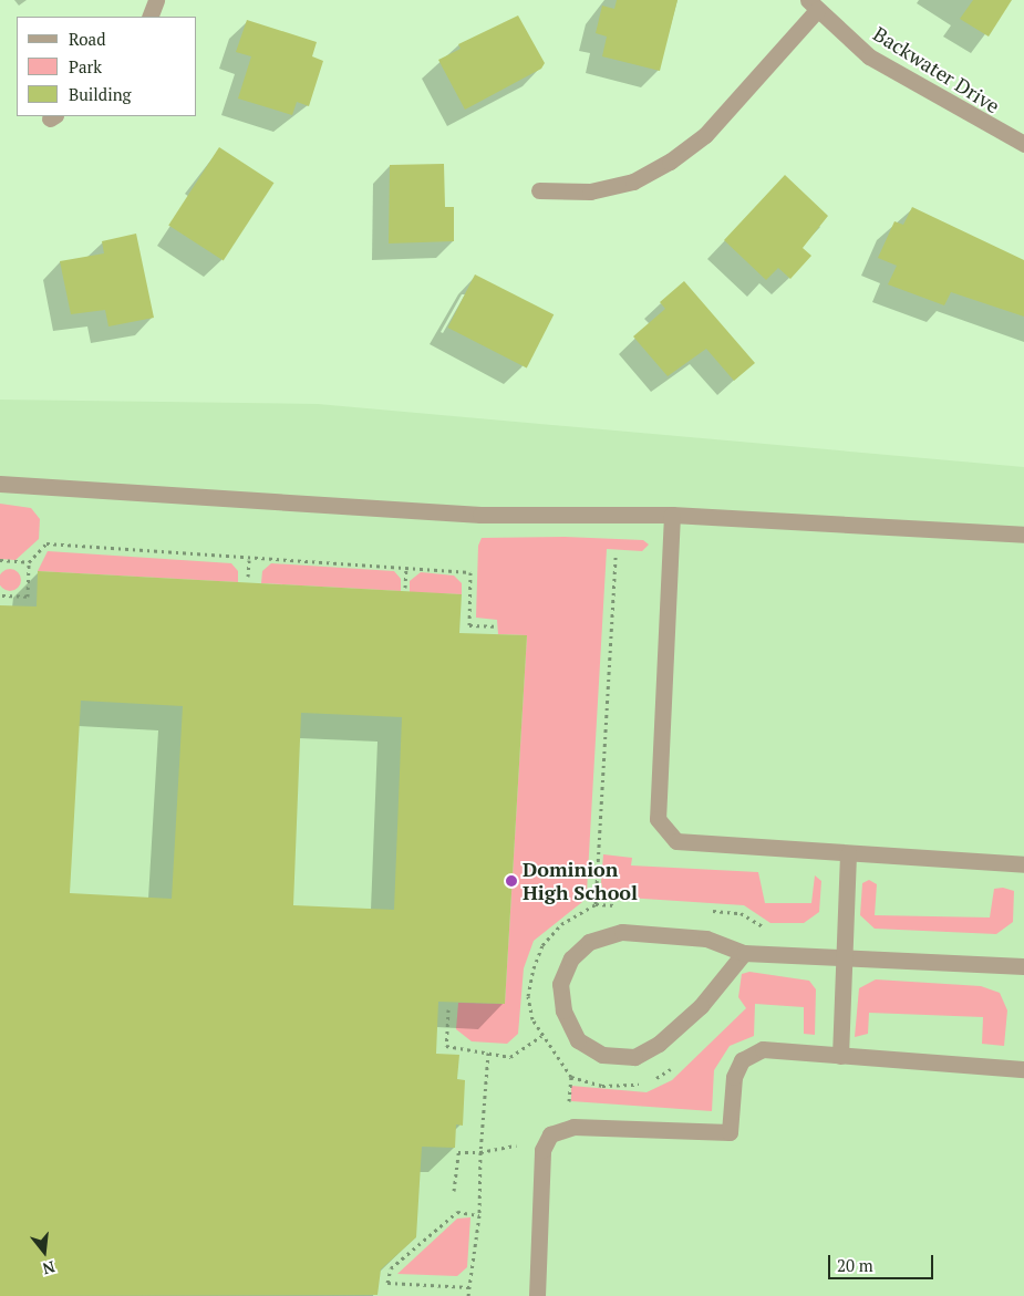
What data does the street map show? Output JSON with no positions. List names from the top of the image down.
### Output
{
  "streets": {
    "street": ["Backwater Drive"]
  },
  "places": ["Dominion High School"],
  "legend": ["Road", "Park", "Building"],
  "scale_bar": "20 m",
  "north": "bottom"
}
